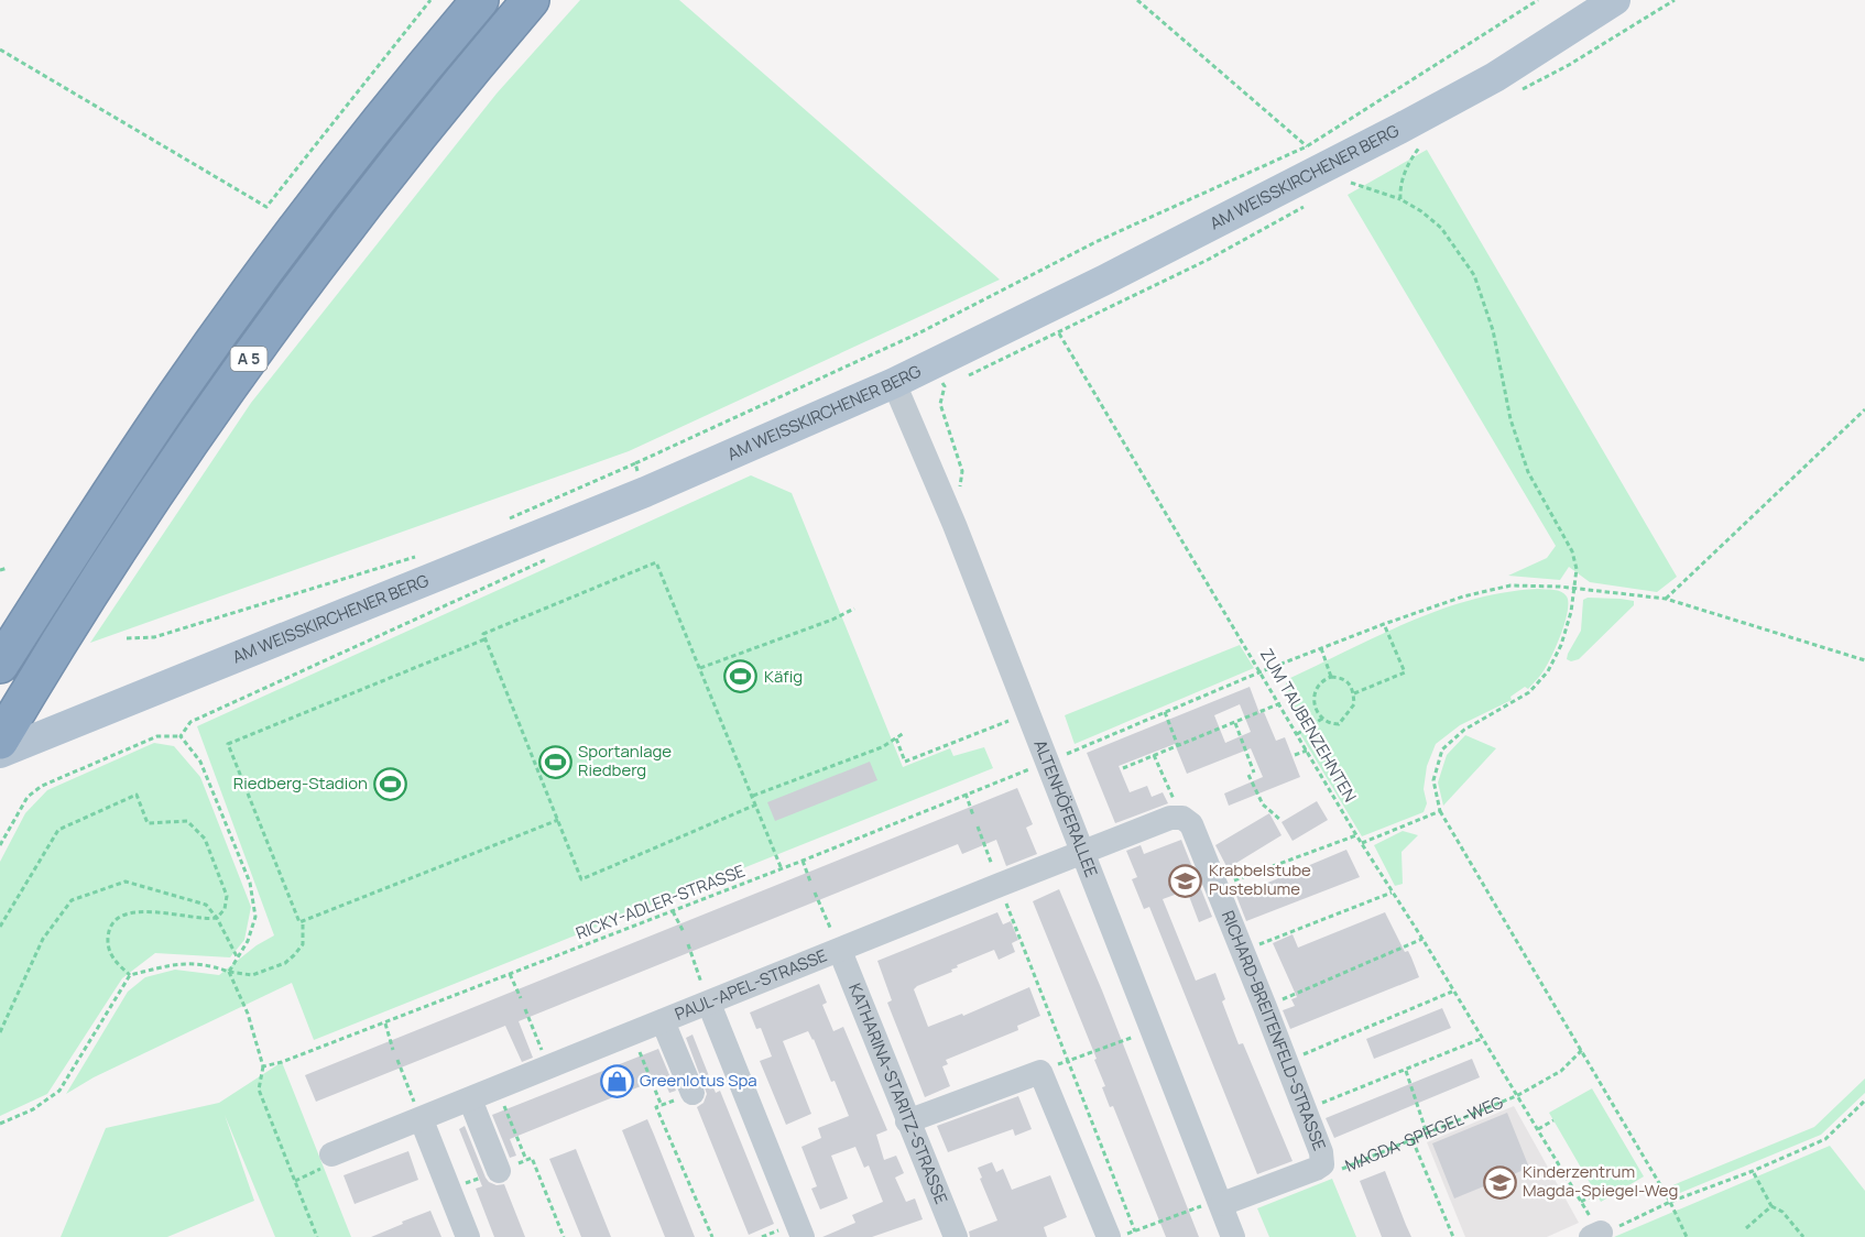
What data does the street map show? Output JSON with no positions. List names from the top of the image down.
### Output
{
  "streets": {
    "highway": ["A 5"],
    "main road": ["AM WEISSKIRCHENER BERG"],
    "street": [
      "ALTENHÖFERALLEE",
      "PAUL-APEL-STRASSE",
      "RICHARD-BREITENFELD-STRASSE",
      "KATHARINA-STARITZ-STRASSE"
    ],
    "path": ["ZUM TAUBENZEHNTEN", "RICKY-ADLER-STRASSE", "MAGDA-SPIEGEL-WEG"]
  },
  "crossings": [
    ["AM WEISSKIRCHENER BERG", "ALTENHÖFERALLEE"],
    ["ZUM TAUBENZEHNTEN", "RICKY-ADLER-STRASSE"],
    ["ZUM TAUBENZEHNTEN", "MAGDA-SPIEGEL-WEG"],
    ["ALTENHÖFERALLEE", "RICKY-ADLER-STRASSE"],
    ["ALTENHÖFERALLEE", "PAUL-APEL-STRASSE"],
    ["PAUL-APEL-STRASSE", "KATHARINA-STARITZ-STRASSE"],
    ["RICHARD-BREITENFELD-STRASSE", "MAGDA-SPIEGEL-WEG"]
  ],
  "places": {
    "sports": ["Käfig", "Sportanlage Riedberg", "Riedberg-Stadion"],
    "school or university": ["Krabbelstube Pusteblume", "Kinderzentrum Magda-Spiegel-Weg"],
    "shop": ["Greenlotus Spa"]
  }
}
